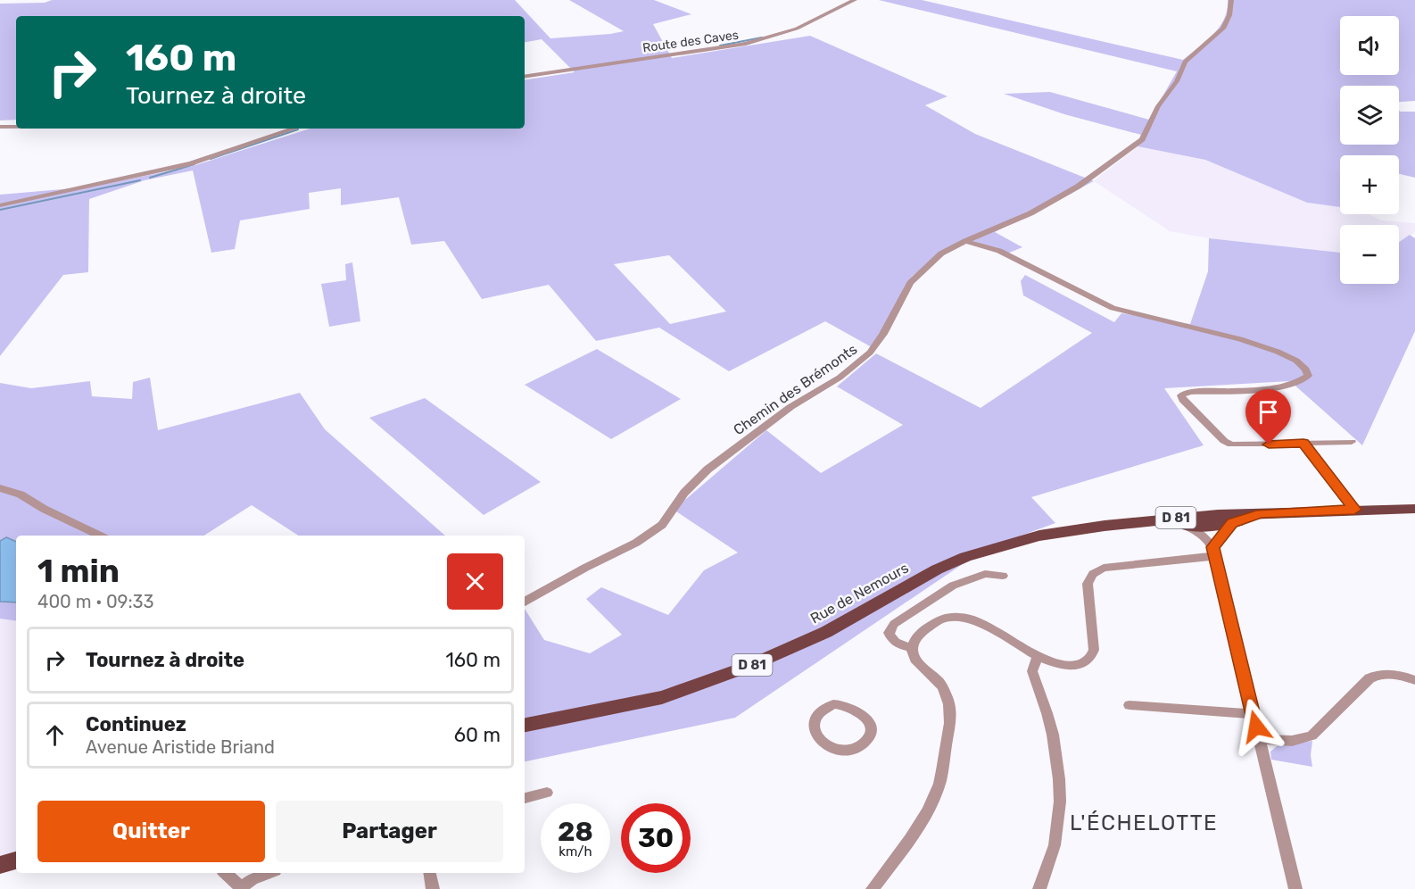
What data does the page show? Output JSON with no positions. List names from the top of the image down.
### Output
{
  "streets": {
    "main road": ["D 81", "Rue de Nemours"],
    "street": ["Route des Caves", "Chemin des Brémonts"]
  },
  "crossings": [
    ["D 81", "Rue de Nemours"]
  ],
  "districts": ["L'ÉCHELOTTE"],
  "page": {
    "map_buttons": ["+", "−"],
    "turn": ["160 m", "Tournez à droite"],
    "heading": ["1 min", "400 m · 09:33"],
    "list": [
      {
        "name": "Tournez à droite",
        "value": "160 m"
      },
      {
        "name": "Continuez",
        "note": "Avenue Aristide Briand",
        "value": "60 m"
      }
    ],
    "buttons": ["Quitter", "Partager"],
    "speed": "28 km/h",
    "limit": "30"
  }
}
